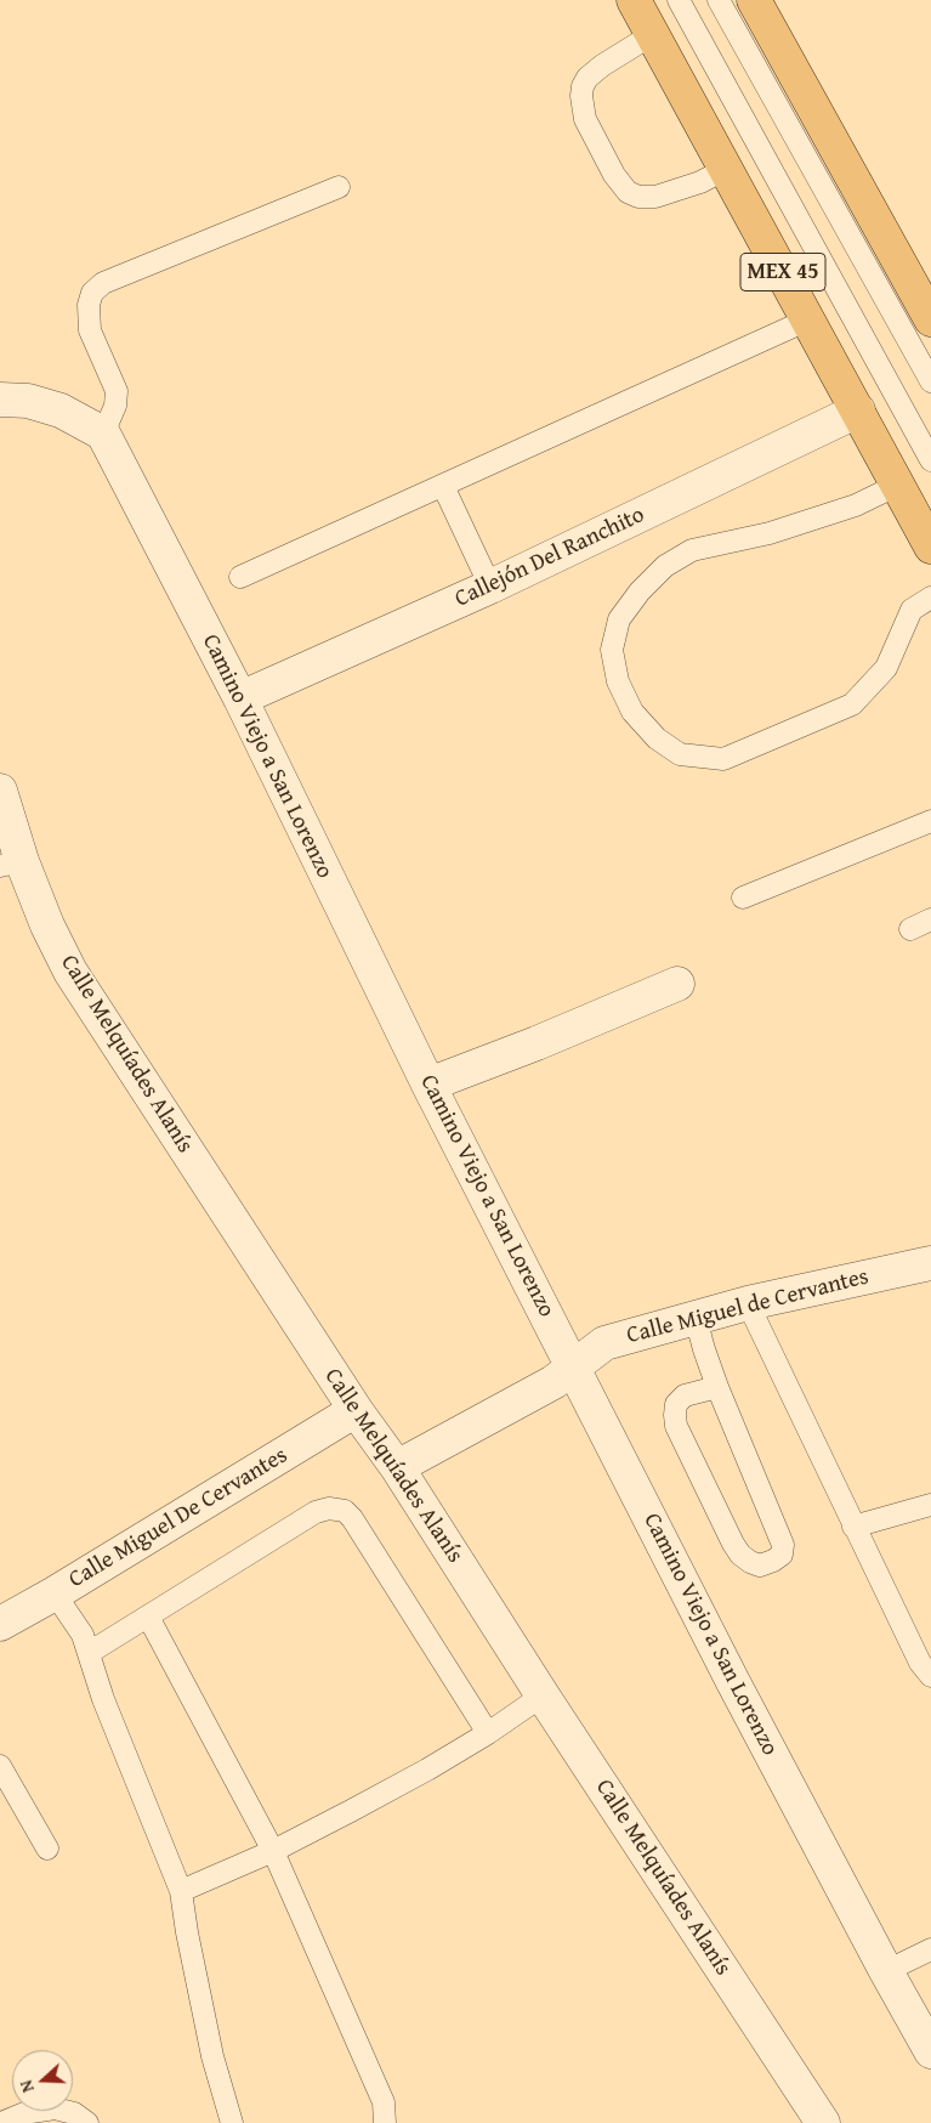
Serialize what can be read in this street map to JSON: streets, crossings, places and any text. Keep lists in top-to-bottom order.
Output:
{
  "streets": {
    "main road": ["MEX 45"],
    "street": [
      "Callejón Del Ranchito",
      "Camino Viejo a San Lorenzo",
      "Calle Melquíades Alanís",
      "Calle Miguel de Cervantes",
      "Calle Miguel De Cervantes"
    ]
  },
  "crossings": [
    ["MEX 45", "Callejón Del Ranchito"],
    ["Callejón Del Ranchito", "Camino Viejo a San Lorenzo"],
    ["Camino Viejo a San Lorenzo", "Calle Miguel de Cervantes"],
    ["Calle Melquíades Alanís", "Calle Miguel de Cervantes"],
    ["Calle Melquíades Alanís", "Calle Miguel De Cervantes"]
  ],
  "north": "left"
}
